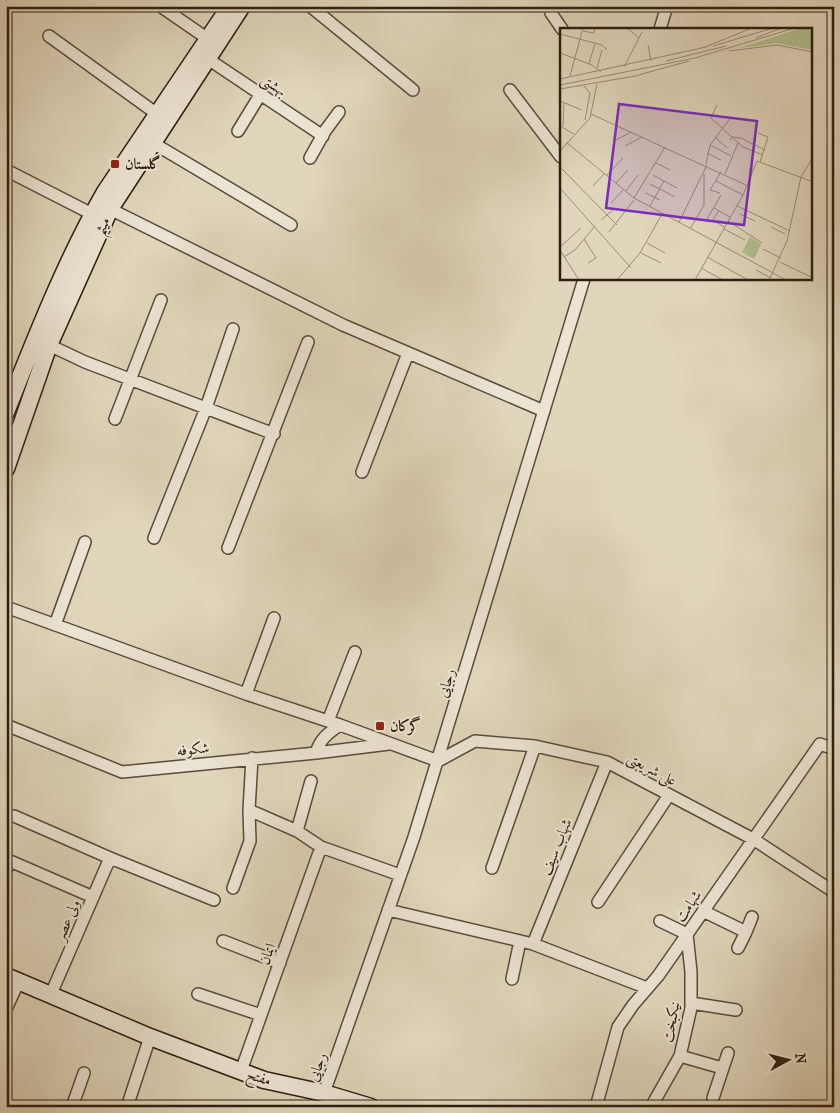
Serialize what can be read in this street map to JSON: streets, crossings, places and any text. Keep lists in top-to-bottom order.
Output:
{
  "streets": {
    "main road": ["میثم", "مفتح"],
    "street": [
      "بهشتی",
      "رجایی",
      "شکوفه",
      "علی شریعتی",
      "شهاب سیف",
      "شهامت",
      "ولی عصر",
      "ایمان",
      "نیکبخت"
    ]
  },
  "crossings": [
    ["بهشتی", "میثم"],
    ["رجایی", "علی شریعتی"],
    ["رجایی", "مفتح"],
    ["علی شریعتی", "شهاب سیف"],
    ["علی شریعتی", "شهامت"],
    ["شهامت", "نیکبخت"],
    ["ولی عصر", "مفتح"],
    ["ایمان", "مفتح"]
  ],
  "places": {
    "transit": ["گلستان", "گرکان"]
  },
  "north": "right"
}
